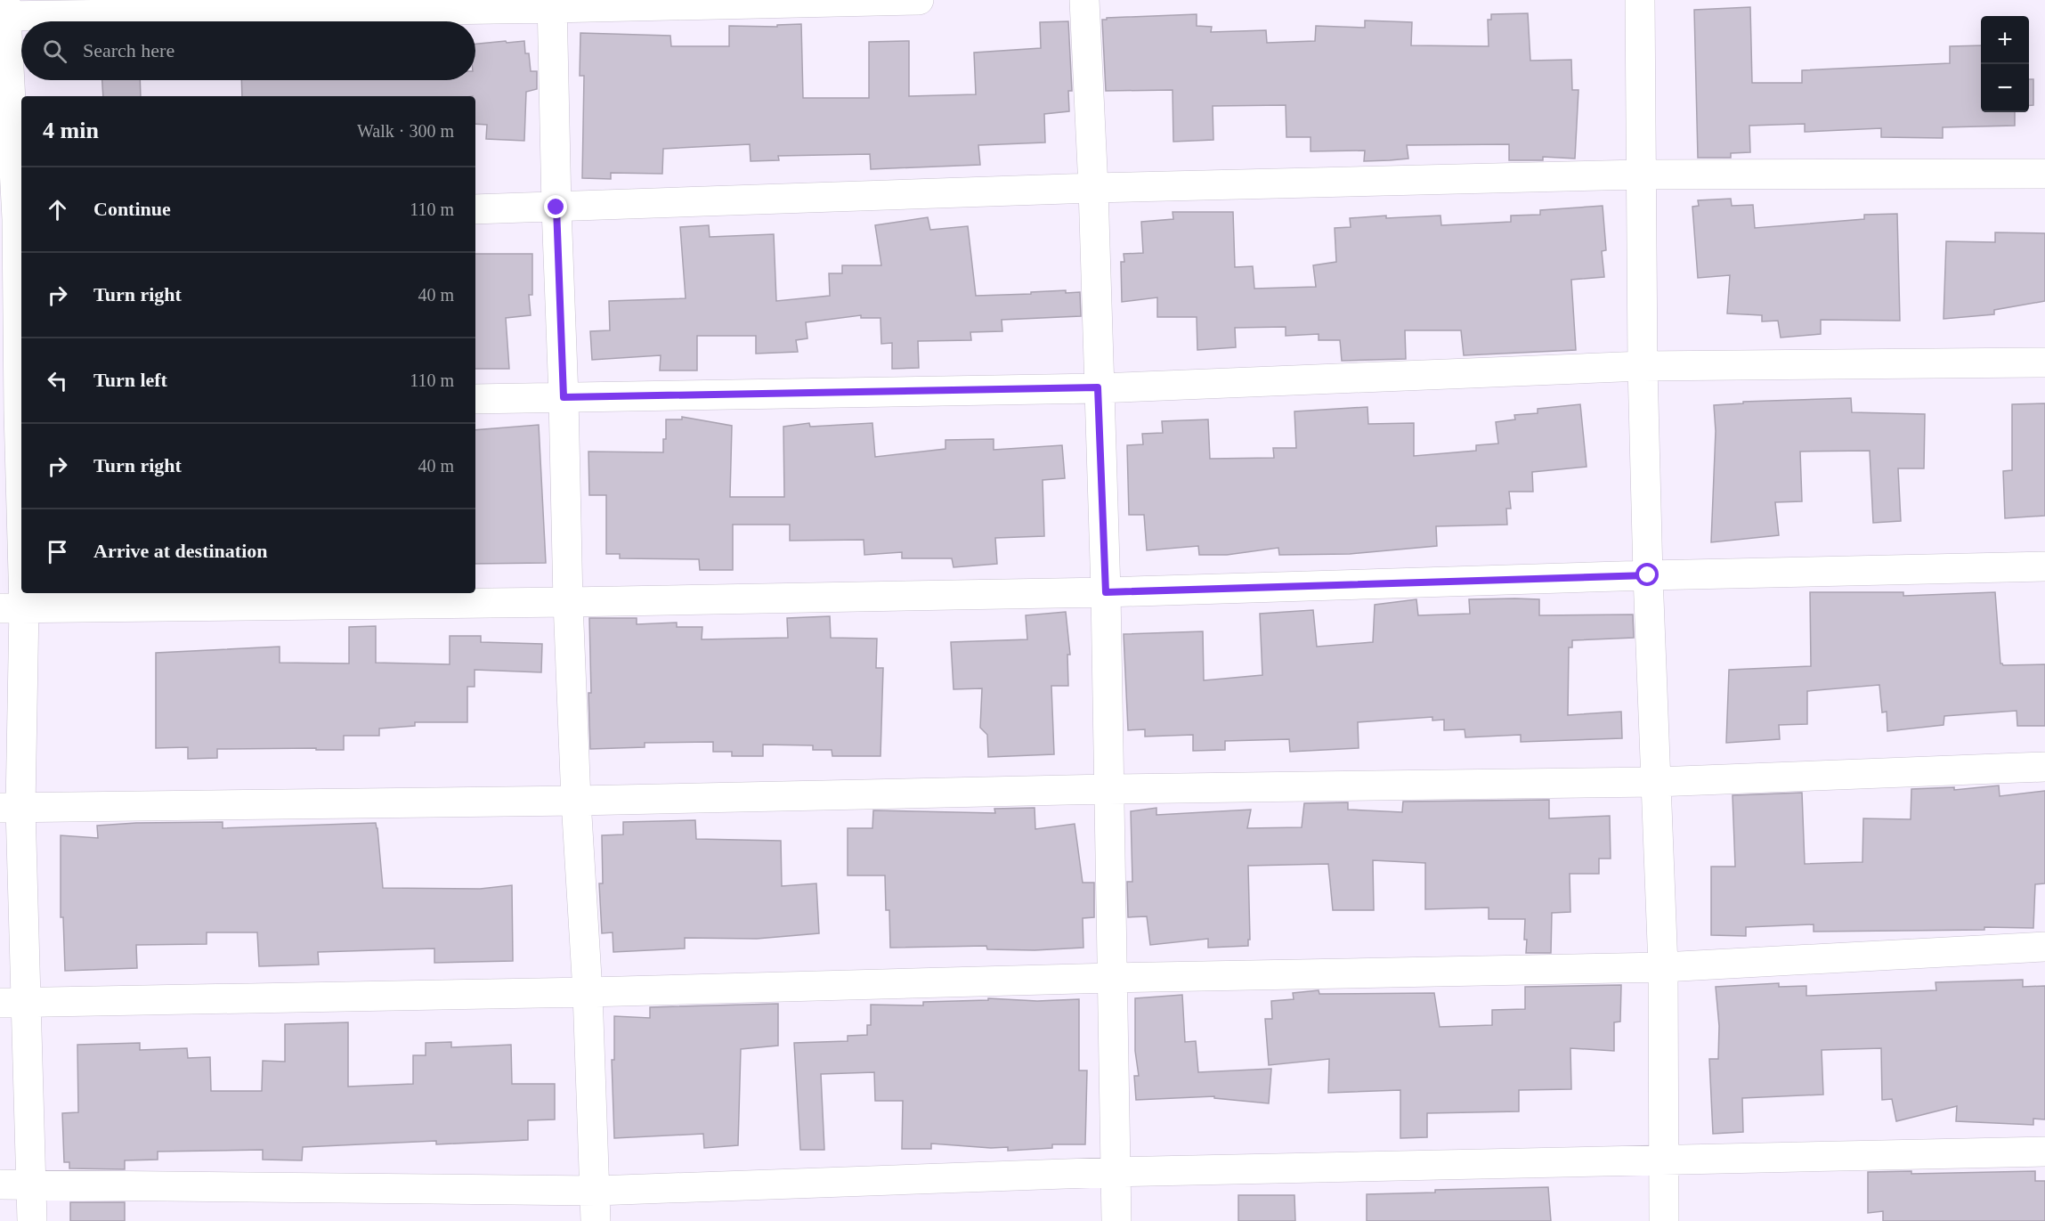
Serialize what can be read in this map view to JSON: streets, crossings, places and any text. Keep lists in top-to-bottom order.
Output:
{
  "page": {
    "map_buttons": ["+", "−"],
    "search": "Search here",
    "heading": ["4 min", "Walk · 300 m"],
    "list": [
      ["Continue", "110 m"],
      ["Turn right", "40 m"],
      ["Turn left", "110 m"],
      ["Turn right", "40 m"],
      "Arrive at destination"
    ]
  }
}
